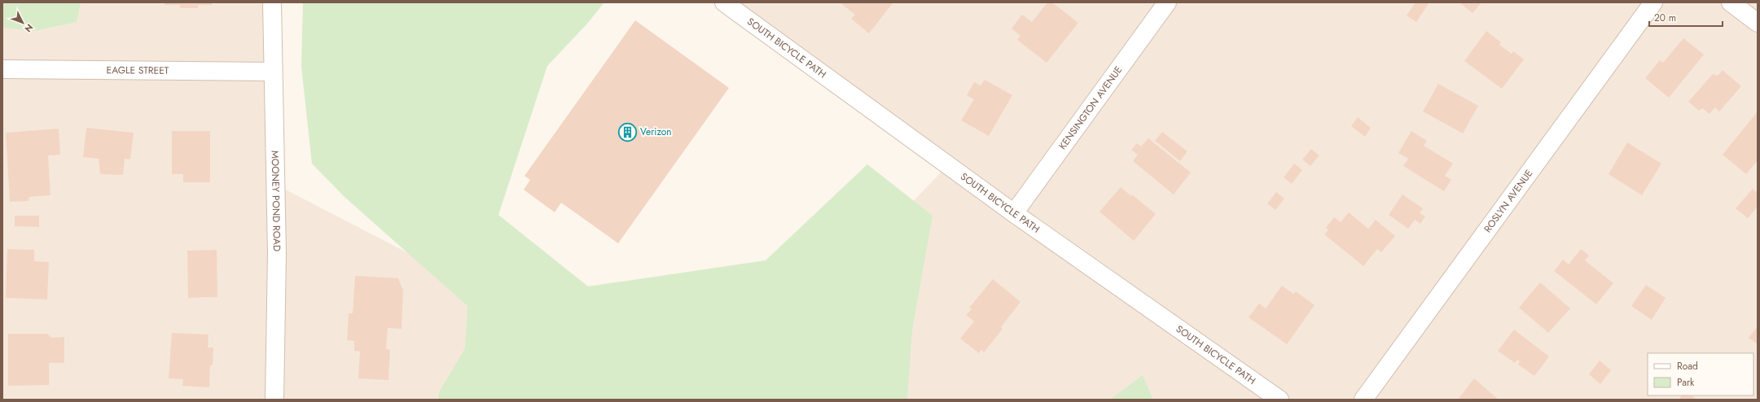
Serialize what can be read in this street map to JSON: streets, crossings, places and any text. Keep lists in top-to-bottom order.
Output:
{
  "streets": {
    "street": [
      "SOUTH BICYCLE PATH",
      "EAGLE STREET",
      "KENSINGTON AVENUE",
      "MOONEY POND ROAD",
      "ROSLYN AVENUE"
    ]
  },
  "crossings": [
    ["SOUTH BICYCLE PATH", "KENSINGTON AVENUE"],
    ["EAGLE STREET", "MOONEY POND ROAD"]
  ],
  "places": {
    "building": ["Verizon"]
  },
  "legend": ["Road", "Park"],
  "scale_bar": "20 m",
  "north": "bottom right"
}
